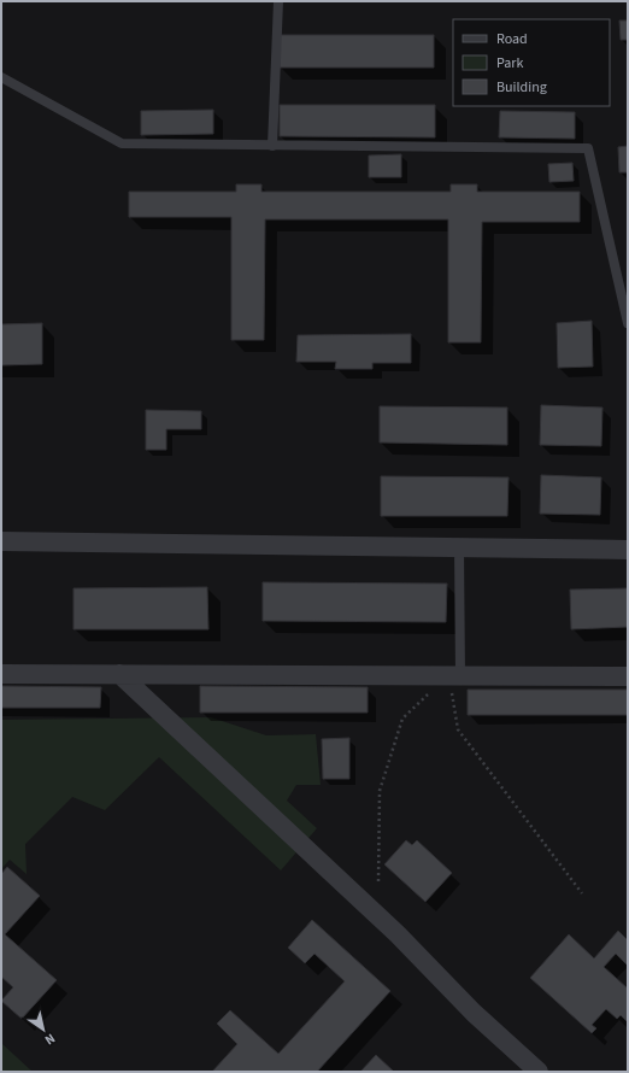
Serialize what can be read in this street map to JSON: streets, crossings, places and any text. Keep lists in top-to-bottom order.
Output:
{
  "legend": ["Road", "Park", "Building"],
  "north": "bottom right"
}
